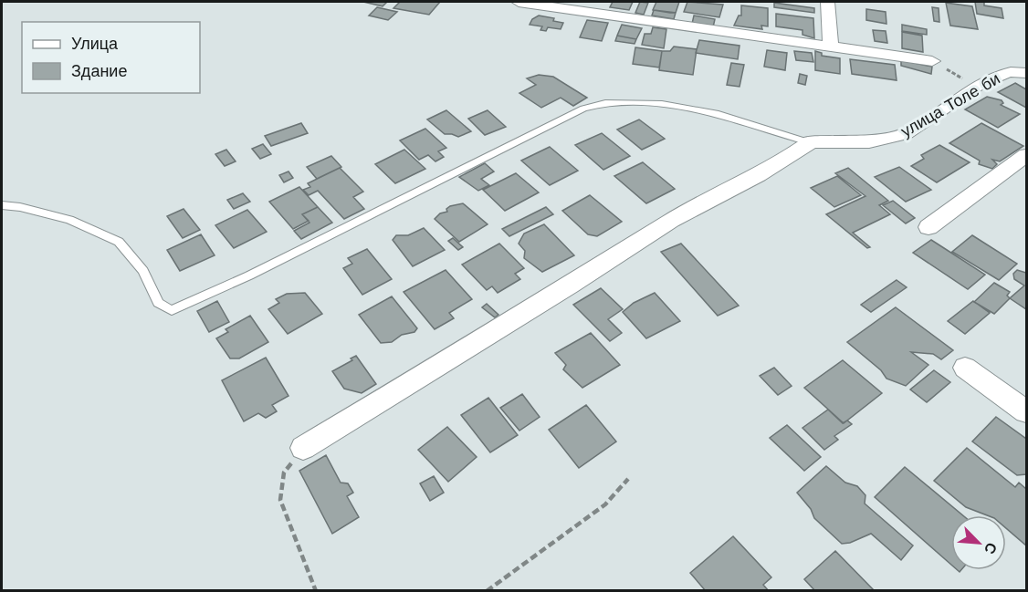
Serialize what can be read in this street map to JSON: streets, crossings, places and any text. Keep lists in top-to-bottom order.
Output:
{
  "streets": {
    "street": ["улица Толе би"]
  },
  "legend": ["Улица", "Здание"],
  "north": "bottom right"
}
